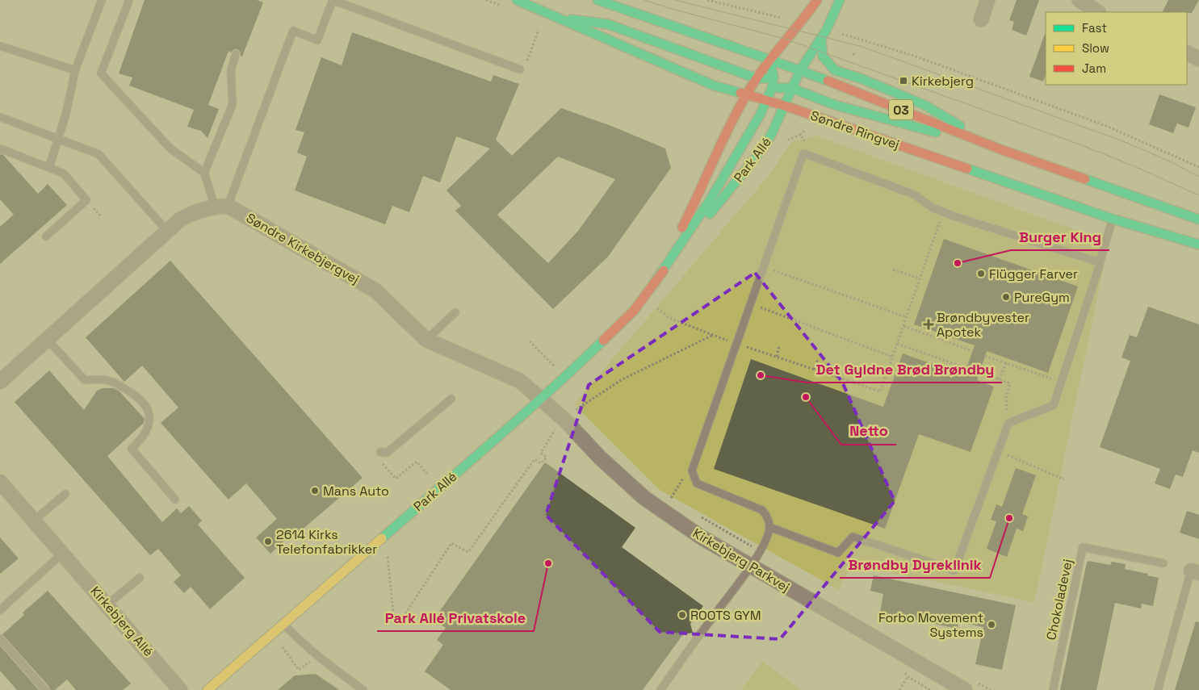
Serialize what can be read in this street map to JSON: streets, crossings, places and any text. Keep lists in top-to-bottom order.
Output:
{
  "streets": {
    "street": [
      "O3",
      "Søndre Ringvej",
      "Park Allé",
      "Søndre Kirkebjergvej",
      "Kirkebjerg Parkvej",
      "Kirkebjerg Allé"
    ],
    "lane": ["Chokoladevej"]
  },
  "crossings": [
    ["O3", "Park Allé"],
    ["Søndre Ringvej", "Park Allé"],
    ["Park Allé", "Søndre Kirkebjergvej"],
    ["Park Allé", "Kirkebjerg Parkvej"],
    ["Søndre Kirkebjergvej", "Kirkebjerg Parkvej"]
  ],
  "places": {
    "transit": ["Kirkebjerg"],
    "other": [
      "Burger King",
      "Flügger Farver",
      "PureGym",
      "Det Gyldne Brød Brøndby",
      "Netto",
      "Mans Auto",
      "Brøndby Dyreklinik",
      "2614 Kirks Telefonfabrikker",
      "Park Allé Privatskole",
      "ROOTS GYM",
      "Forbo Movement Systems"
    ],
    "health": ["Brøndbyvester Apotek"]
  },
  "legend": ["Fast", "Slow", "Jam"]
}
